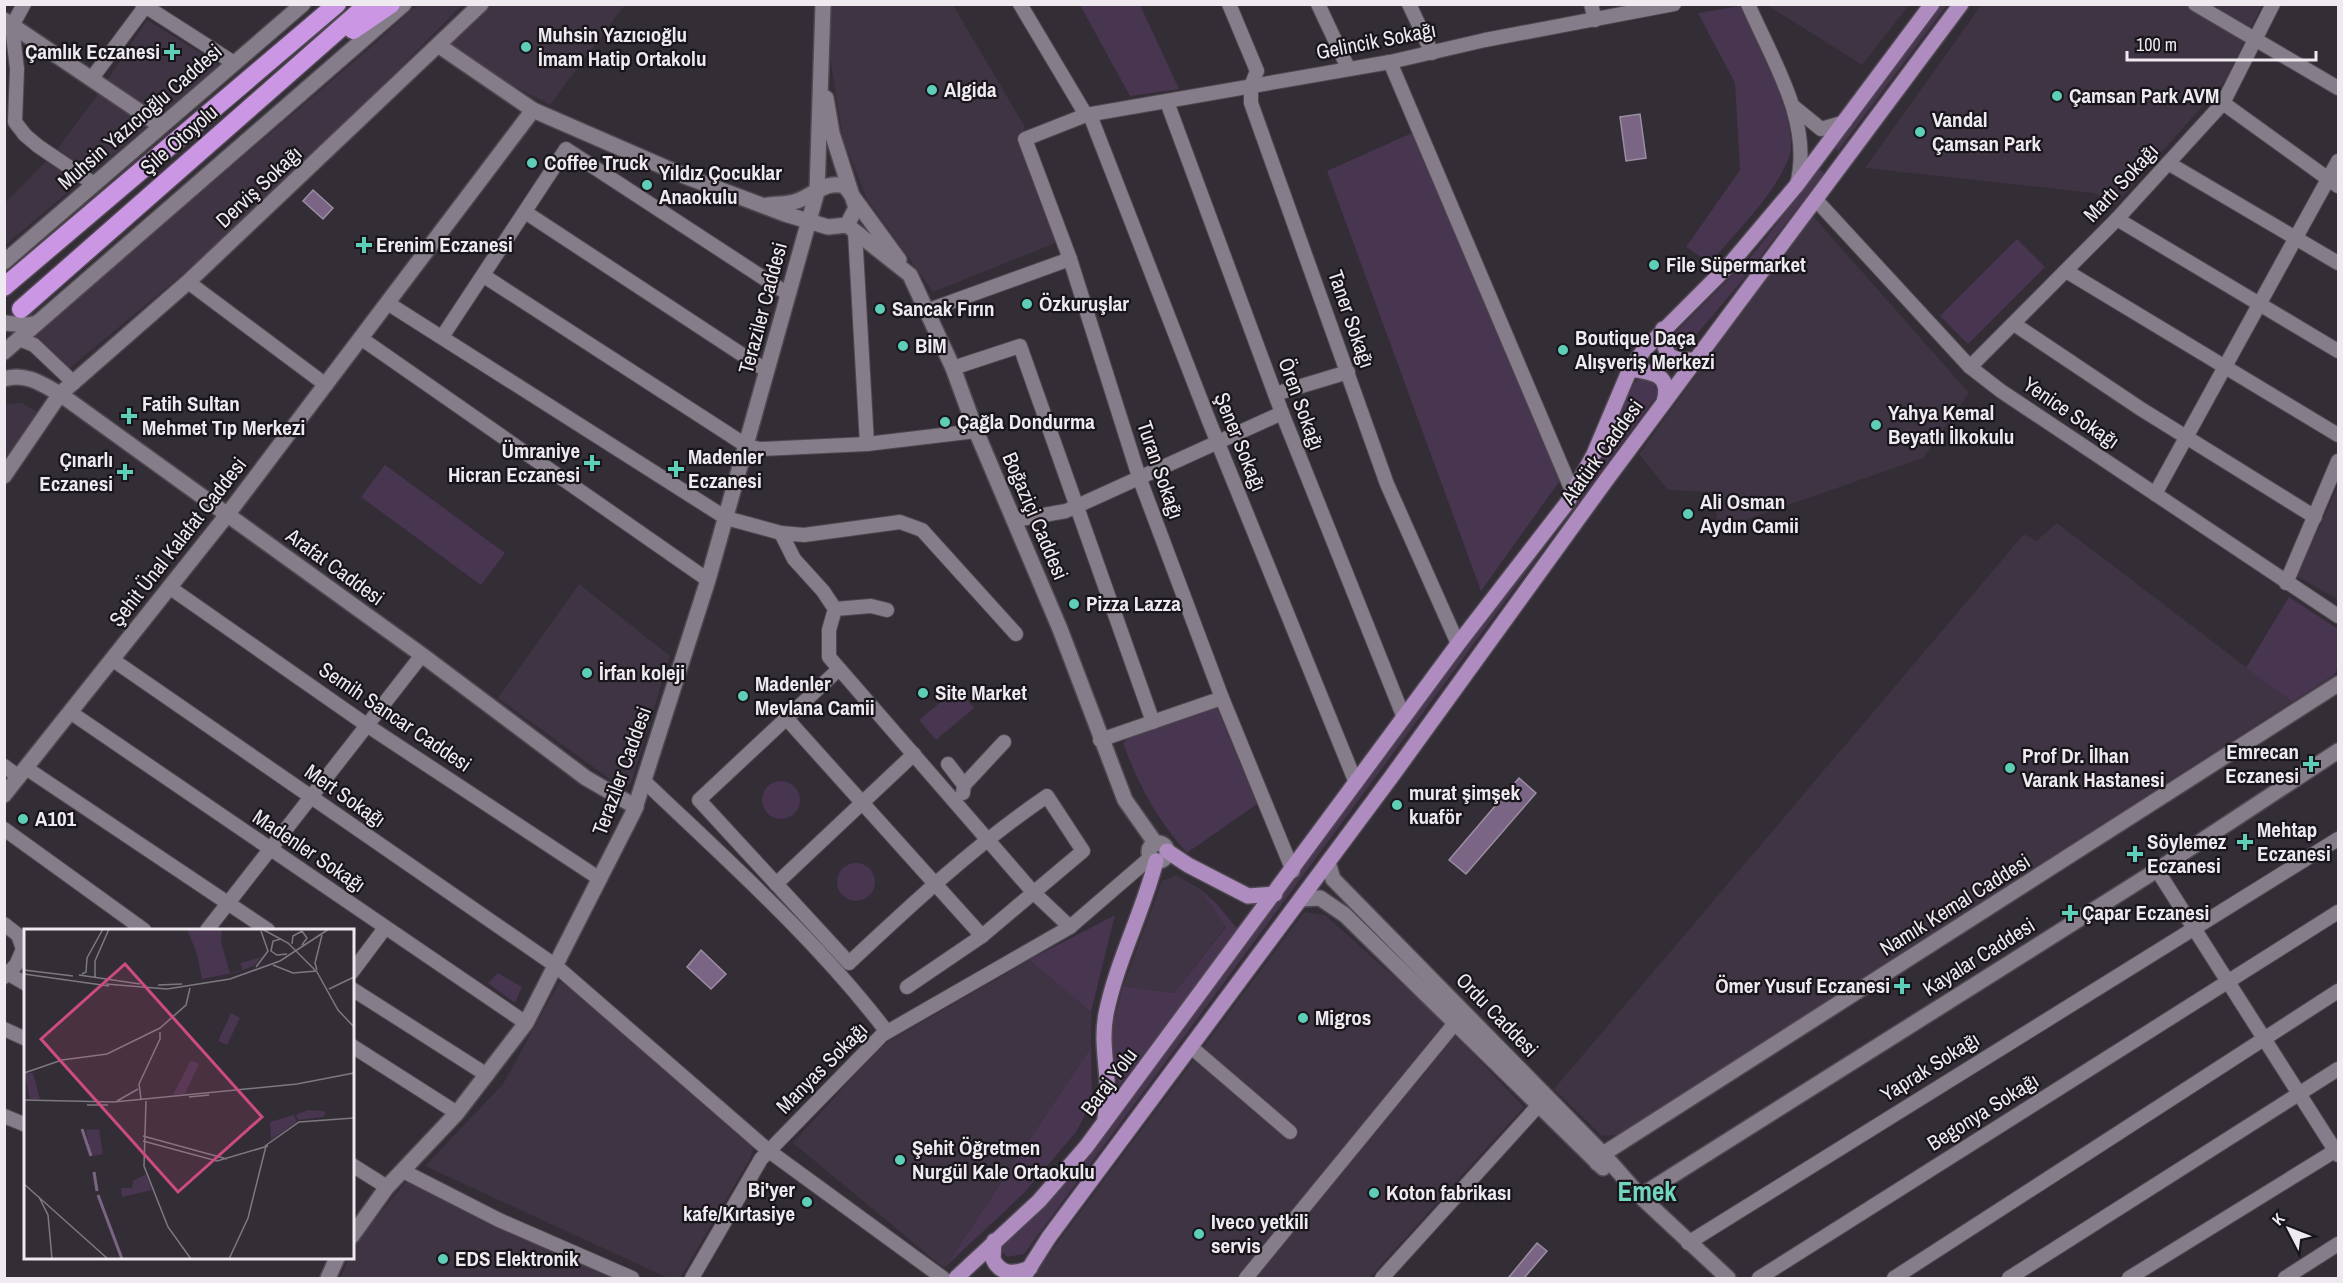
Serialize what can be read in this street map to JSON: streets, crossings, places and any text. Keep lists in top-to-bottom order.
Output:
{
  "streets": {
    "highway": ["Şile Otoyolu"],
    "main road": [
      "Muhsin Yazıcıoğlu Caddesi",
      "Derviş Sokağı",
      "Teraziler Caddesi",
      "Atatürk Caddesi",
      "Boğaziçi Caddesi",
      "Şehit Ünal Kalafat Caddesi",
      "Arafat Caddesi",
      "Namık Kemal Caddesi",
      "Kayalar Caddesi",
      "Ordu Caddesi",
      "Baraj Yolu"
    ],
    "street": [
      "Gelincik Sokağı",
      "Martı Sokağı",
      "Taner Sokağı",
      "Ören Sokağı",
      "Yenice Sokağı",
      "Şener Sokağı",
      "Turan Sokağı",
      "Semih Sancar Caddesi",
      "Mert Sokağı",
      "Madenler Sokağı",
      "Yaprak Sokağı",
      "Manyas Sokağı",
      "Begonya Sokağı"
    ]
  },
  "crossings": [
    ["Gelincik Sokağı", "Taner Sokağı"],
    ["Gelincik Sokağı", "Ören Sokağı"],
    ["Gelincik Sokağı", "Şener Sokağı"],
    ["Gelincik Sokağı", "Turan Sokağı"],
    ["Martı Sokağı", "Yenice Sokağı"],
    ["Derviş Sokağı", "Arafat Caddesi"],
    ["Teraziler Caddesi", "Boğaziçi Caddesi"],
    ["Teraziler Caddesi", "Arafat Caddesi"],
    ["Teraziler Caddesi", "Semih Sancar Caddesi"],
    ["Teraziler Caddesi", "Mert Sokağı"],
    ["Teraziler Caddesi", "Madenler Sokağı"],
    ["Taner Sokağı", "Atatürk Caddesi"],
    ["Ören Sokağı", "Atatürk Caddesi"],
    ["Yenice Sokağı", "Atatürk Caddesi"],
    ["Şener Sokağı", "Atatürk Caddesi"],
    ["Şener Sokağı", "Turan Sokağı"],
    ["Atatürk Caddesi", "Turan Sokağı"],
    ["Atatürk Caddesi", "Ordu Caddesi"],
    ["Atatürk Caddesi", "Baraj Yolu"],
    ["Boğaziçi Caddesi", "Manyas Sokağı"],
    ["Şehit Ünal Kalafat Caddesi", "Arafat Caddesi"],
    ["Şehit Ünal Kalafat Caddesi", "Semih Sancar Caddesi"],
    ["Şehit Ünal Kalafat Caddesi", "Mert Sokağı"],
    ["Şehit Ünal Kalafat Caddesi", "Madenler Sokağı"],
    ["Mert Sokağı", "Manyas Sokağı"],
    ["Namık Kemal Caddesi", "Ordu Caddesi"],
    ["Kayalar Caddesi", "Ordu Caddesi"],
    ["Ordu Caddesi", "Yaprak Sokağı"]
  ],
  "districts": ["Emek"],
  "places": {
    "other": [
      "Muhsin Yazıcıoğlu İmam Hatip Ortakolu",
      "Algida",
      "Çamsan Park AVM",
      "Vandal Çamsan Park",
      "Coffee Truck",
      "Yıldız Çocuklar Anaokulu",
      "File Süpermarket",
      "Özkuruşlar",
      "Sancak Fırın",
      "BİM",
      "Boutique Daça Alışveriş Merkezi",
      "Çağla Dondurma",
      "Yahya Kemal Beyatlı İlkokulu",
      "Ali Osman Aydın Camii",
      "Pizza Lazza",
      "İrfan koleji",
      "Site Market",
      "Madenler Mevlana Camii",
      "Prof Dr. İlhan Varank Hastanesi",
      "murat şimşek kuaför",
      "A101",
      "Migros",
      "Şehit Öğretmen Nurgül Kale Ortaokulu",
      "Koton fabrikası",
      "Bi'yer kafe/Kırtasiye",
      "Iveco yetkili servis",
      "EDS Elektronik"
    ],
    "health": [
      "Çamlık Eczanesi",
      "Erenim Eczanesi",
      "Fatih Sultan Mehmet Tıp Merkezi",
      "Ümraniye Hicran Eczanesi",
      "Madenler Eczanesi",
      "Çınarlı Eczanesi",
      "Emrecan Eczanesi",
      "Mehtap Eczanesi",
      "Söylemez Eczanesi",
      "Çapar Eczanesi",
      "Ömer Yusuf Eczanesi"
    ]
  },
  "scale_bar": "100 m",
  "north": "top left"
}
